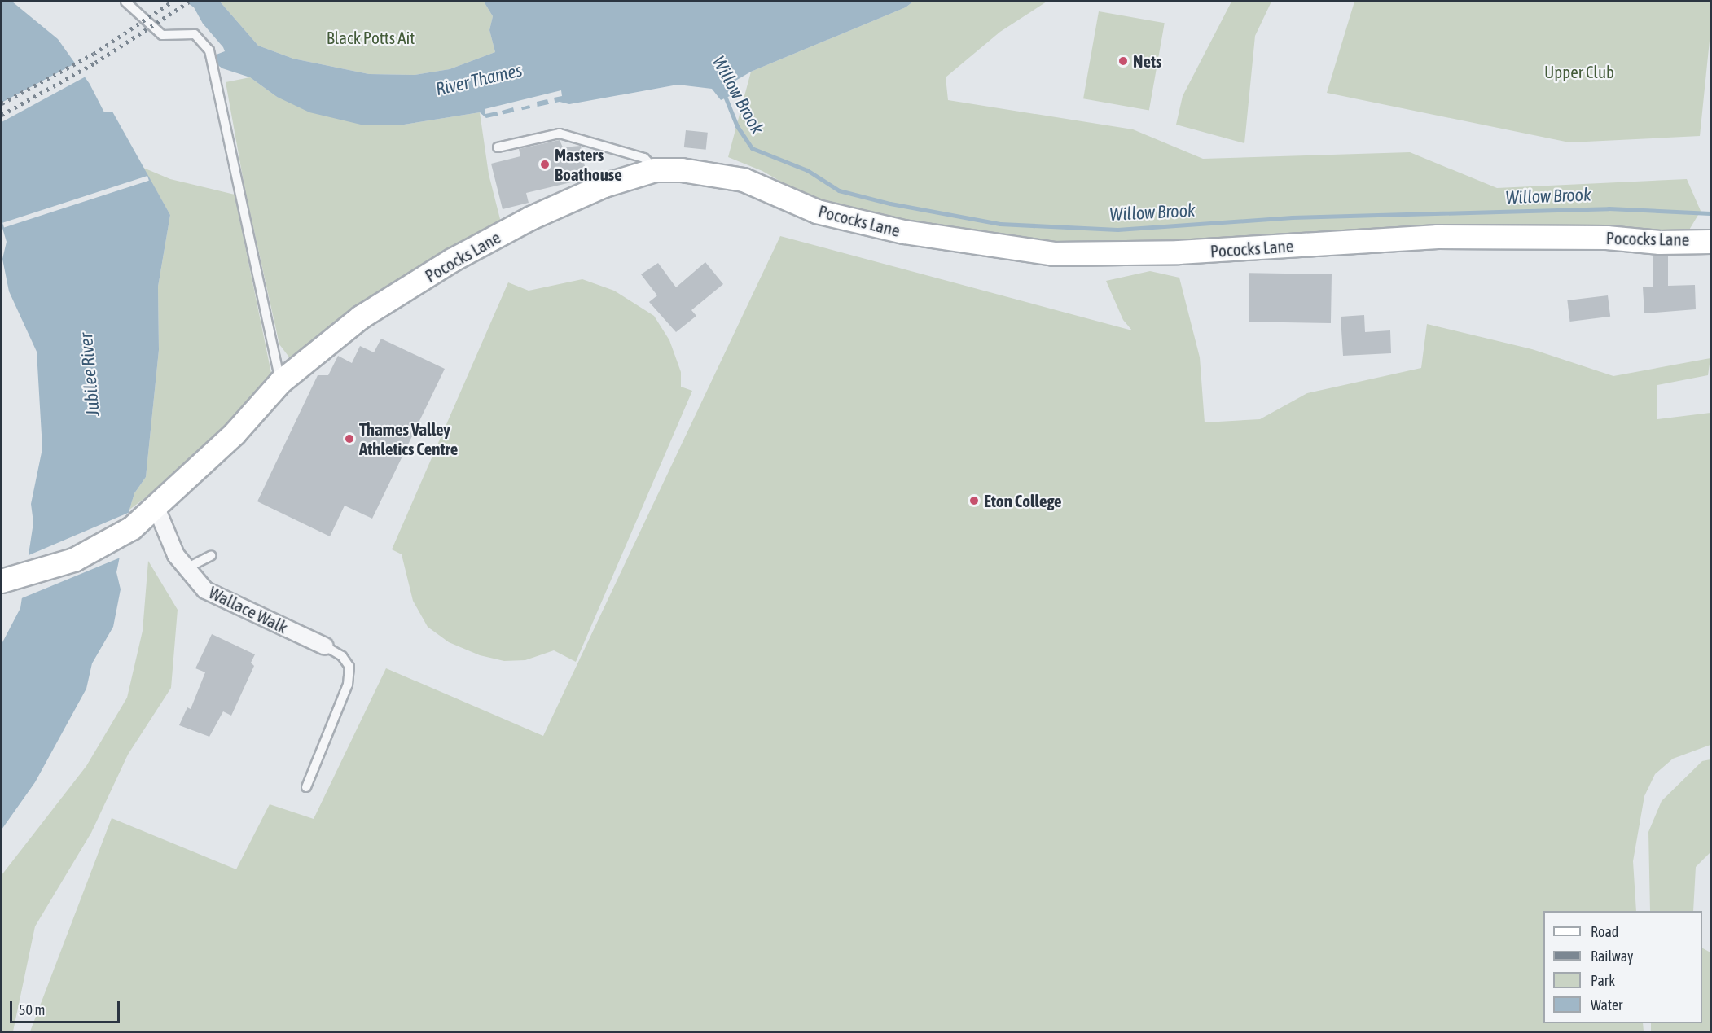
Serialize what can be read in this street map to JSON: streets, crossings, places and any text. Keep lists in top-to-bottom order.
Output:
{
  "streets": {
    "main road": ["Pococks Lane"],
    "street": ["Wallace Walk"]
  },
  "crossings": [
    ["Pococks Lane", "Wallace Walk"]
  ],
  "water": ["River Thames", "Willow Brook", "Jubilee River"],
  "parks": ["Black Potts Ait", "Upper Club"],
  "places": [
    "Nets",
    "Masters Boathouse",
    "Thames Valley Athletics Centre",
    "Eton College"
  ],
  "legend": [
    "Road",
    "Railway",
    "Park",
    "Water"
  ],
  "scale_bar": "50 m"
}
